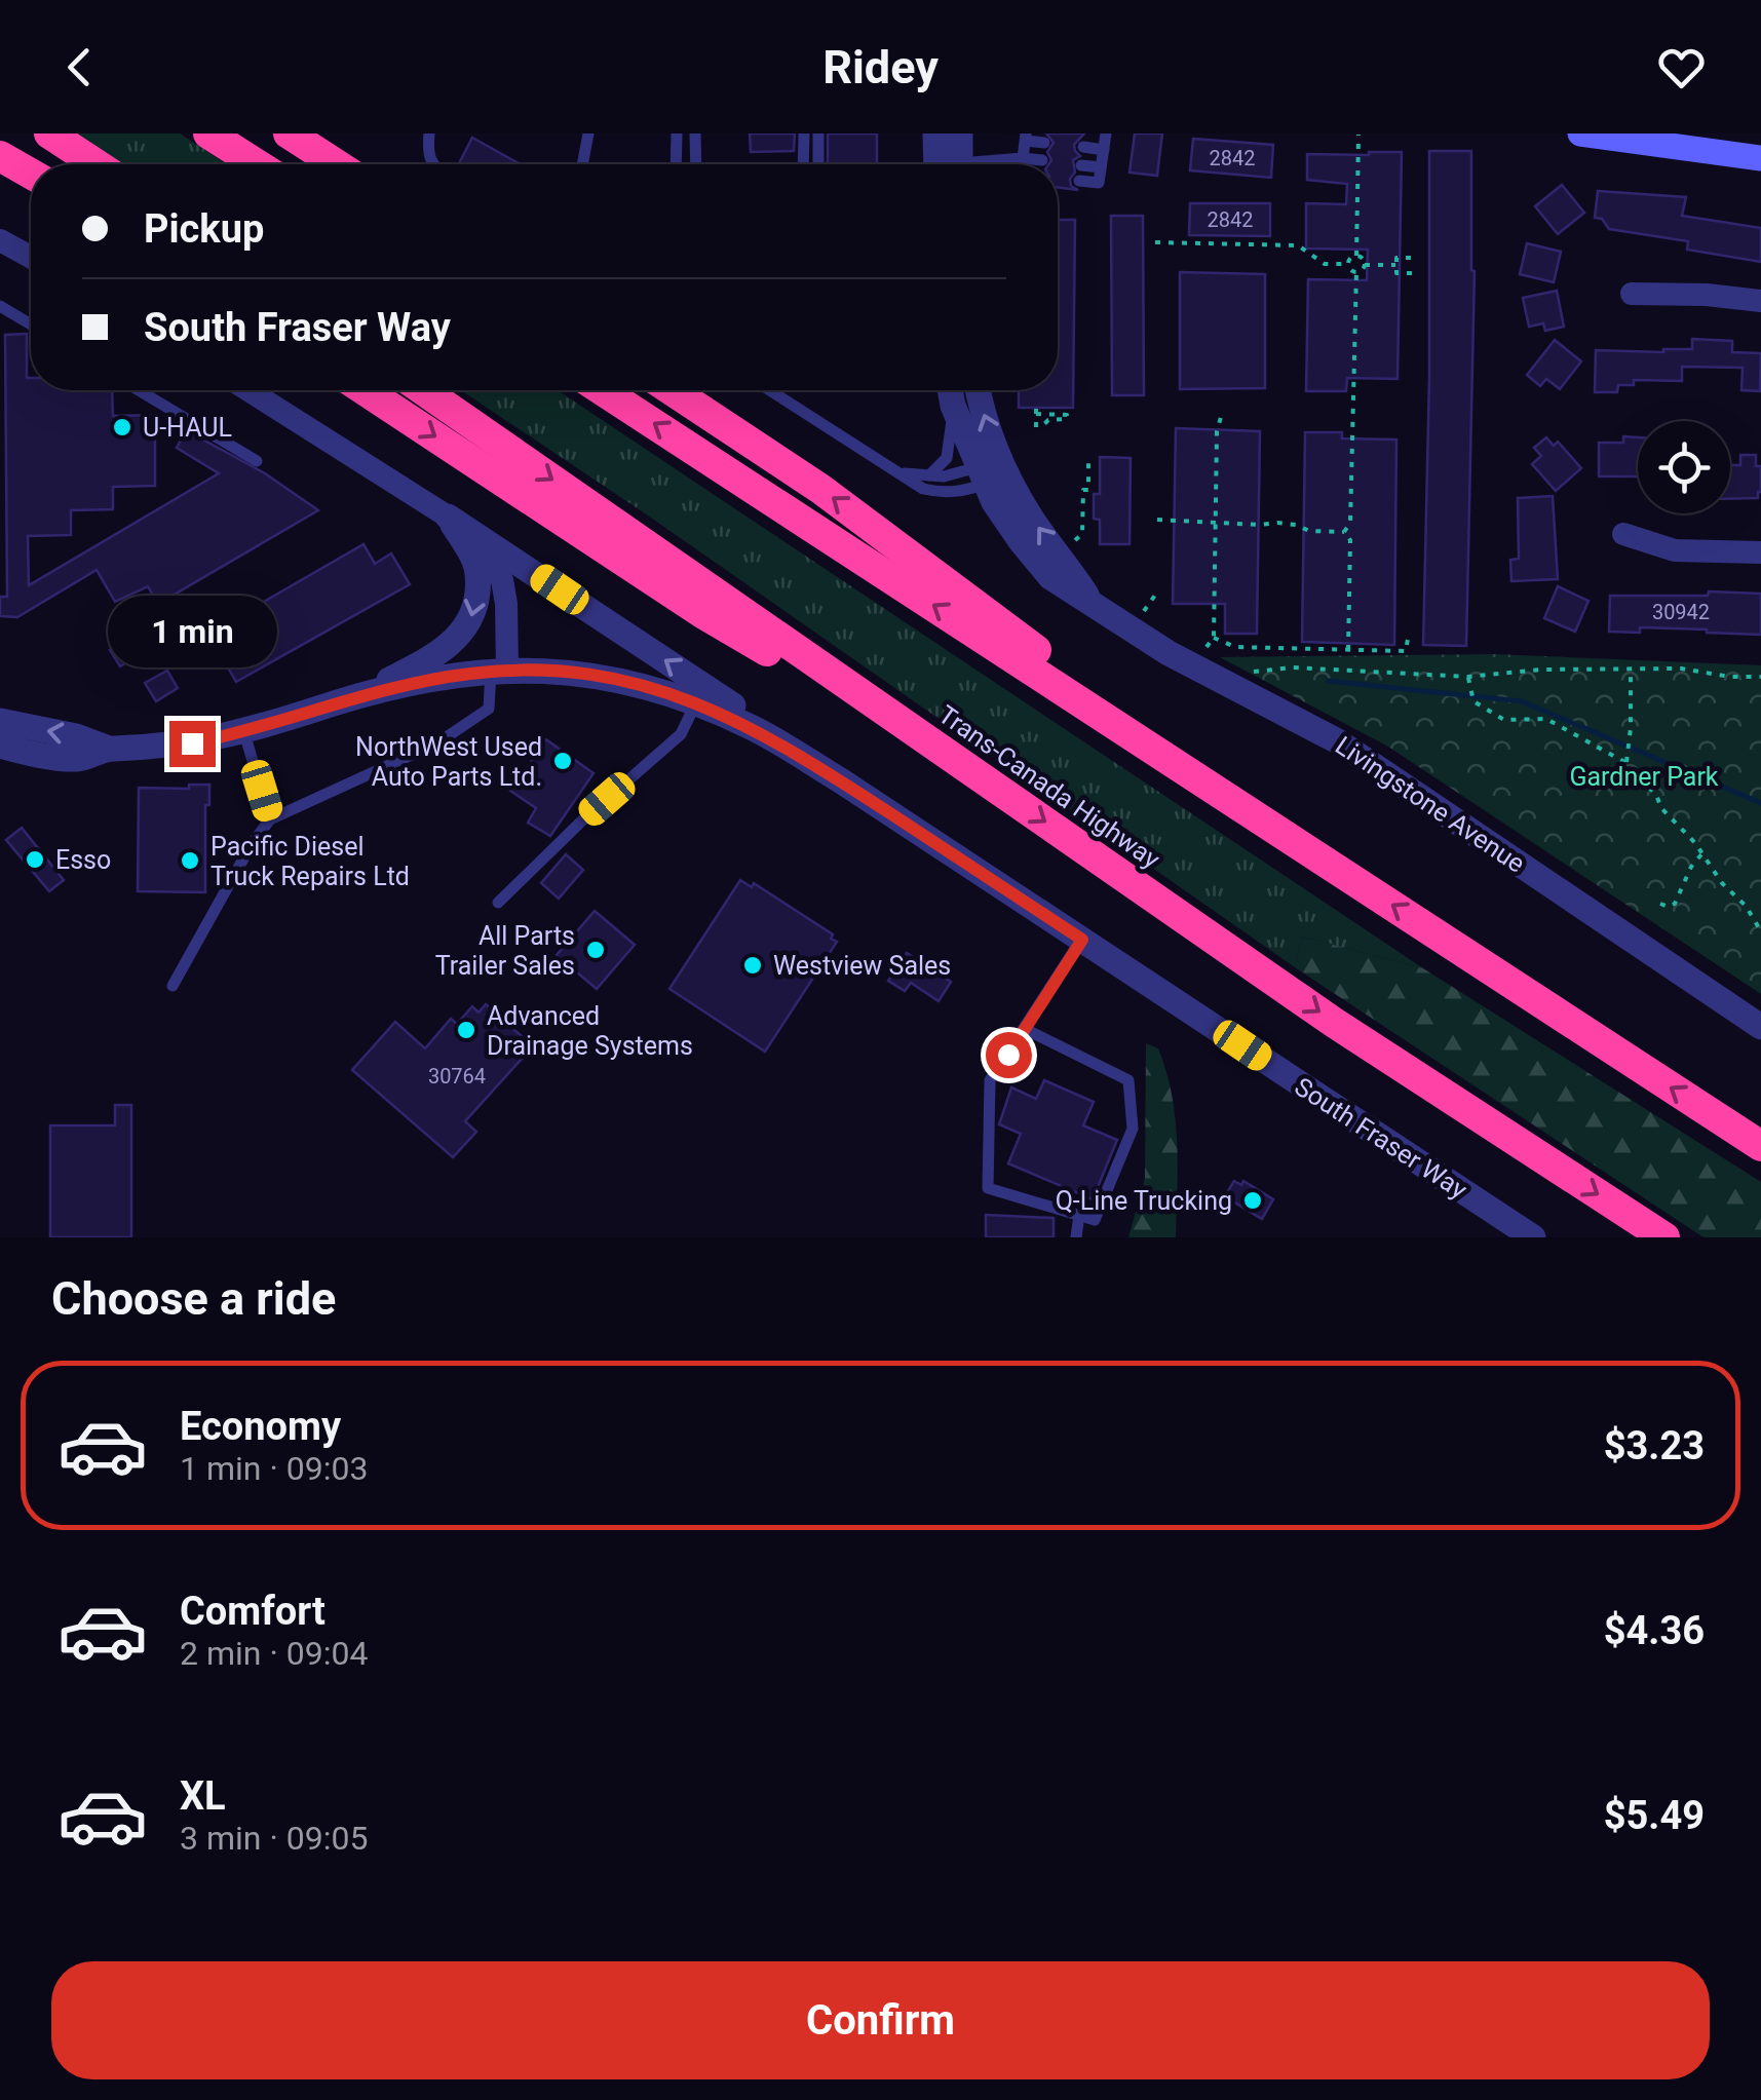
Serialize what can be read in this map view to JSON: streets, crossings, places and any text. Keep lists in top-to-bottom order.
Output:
{
  "streets": {
    "highway": ["Trans-Canada Highway"],
    "street": ["Livingstone Avenue", "South Fraser Way"]
  },
  "parks": ["Gardner Park"],
  "places": [
    "U-HAUL",
    "NorthWest Used Auto Parts Ltd.",
    "Esso",
    "Pacific Diesel Truck Repairs Ltd",
    "All Parts Trailer Sales",
    "Westview Sales",
    "Advanced Drainage Systems",
    "Q-Line Trucking"
  ],
  "house_numbers": [
    "2842",
    "2842",
    "30942",
    "30764"
  ],
  "page": {
    "header": "Ridey",
    "banner": ["Pickup", "South Fraser Way"],
    "bubble": "1 min",
    "heading": "Choose a ride",
    "list": [
      {
        "name": "Economy",
        "note": "1 min · 09:03",
        "value": "$3.23"
      },
      {
        "name": "Comfort",
        "note": "2 min · 09:04",
        "value": "$4.36"
      },
      {
        "name": "XL",
        "note": "3 min · 09:05",
        "value": "$5.49"
      }
    ],
    "buttons": "Confirm"
  }
}
